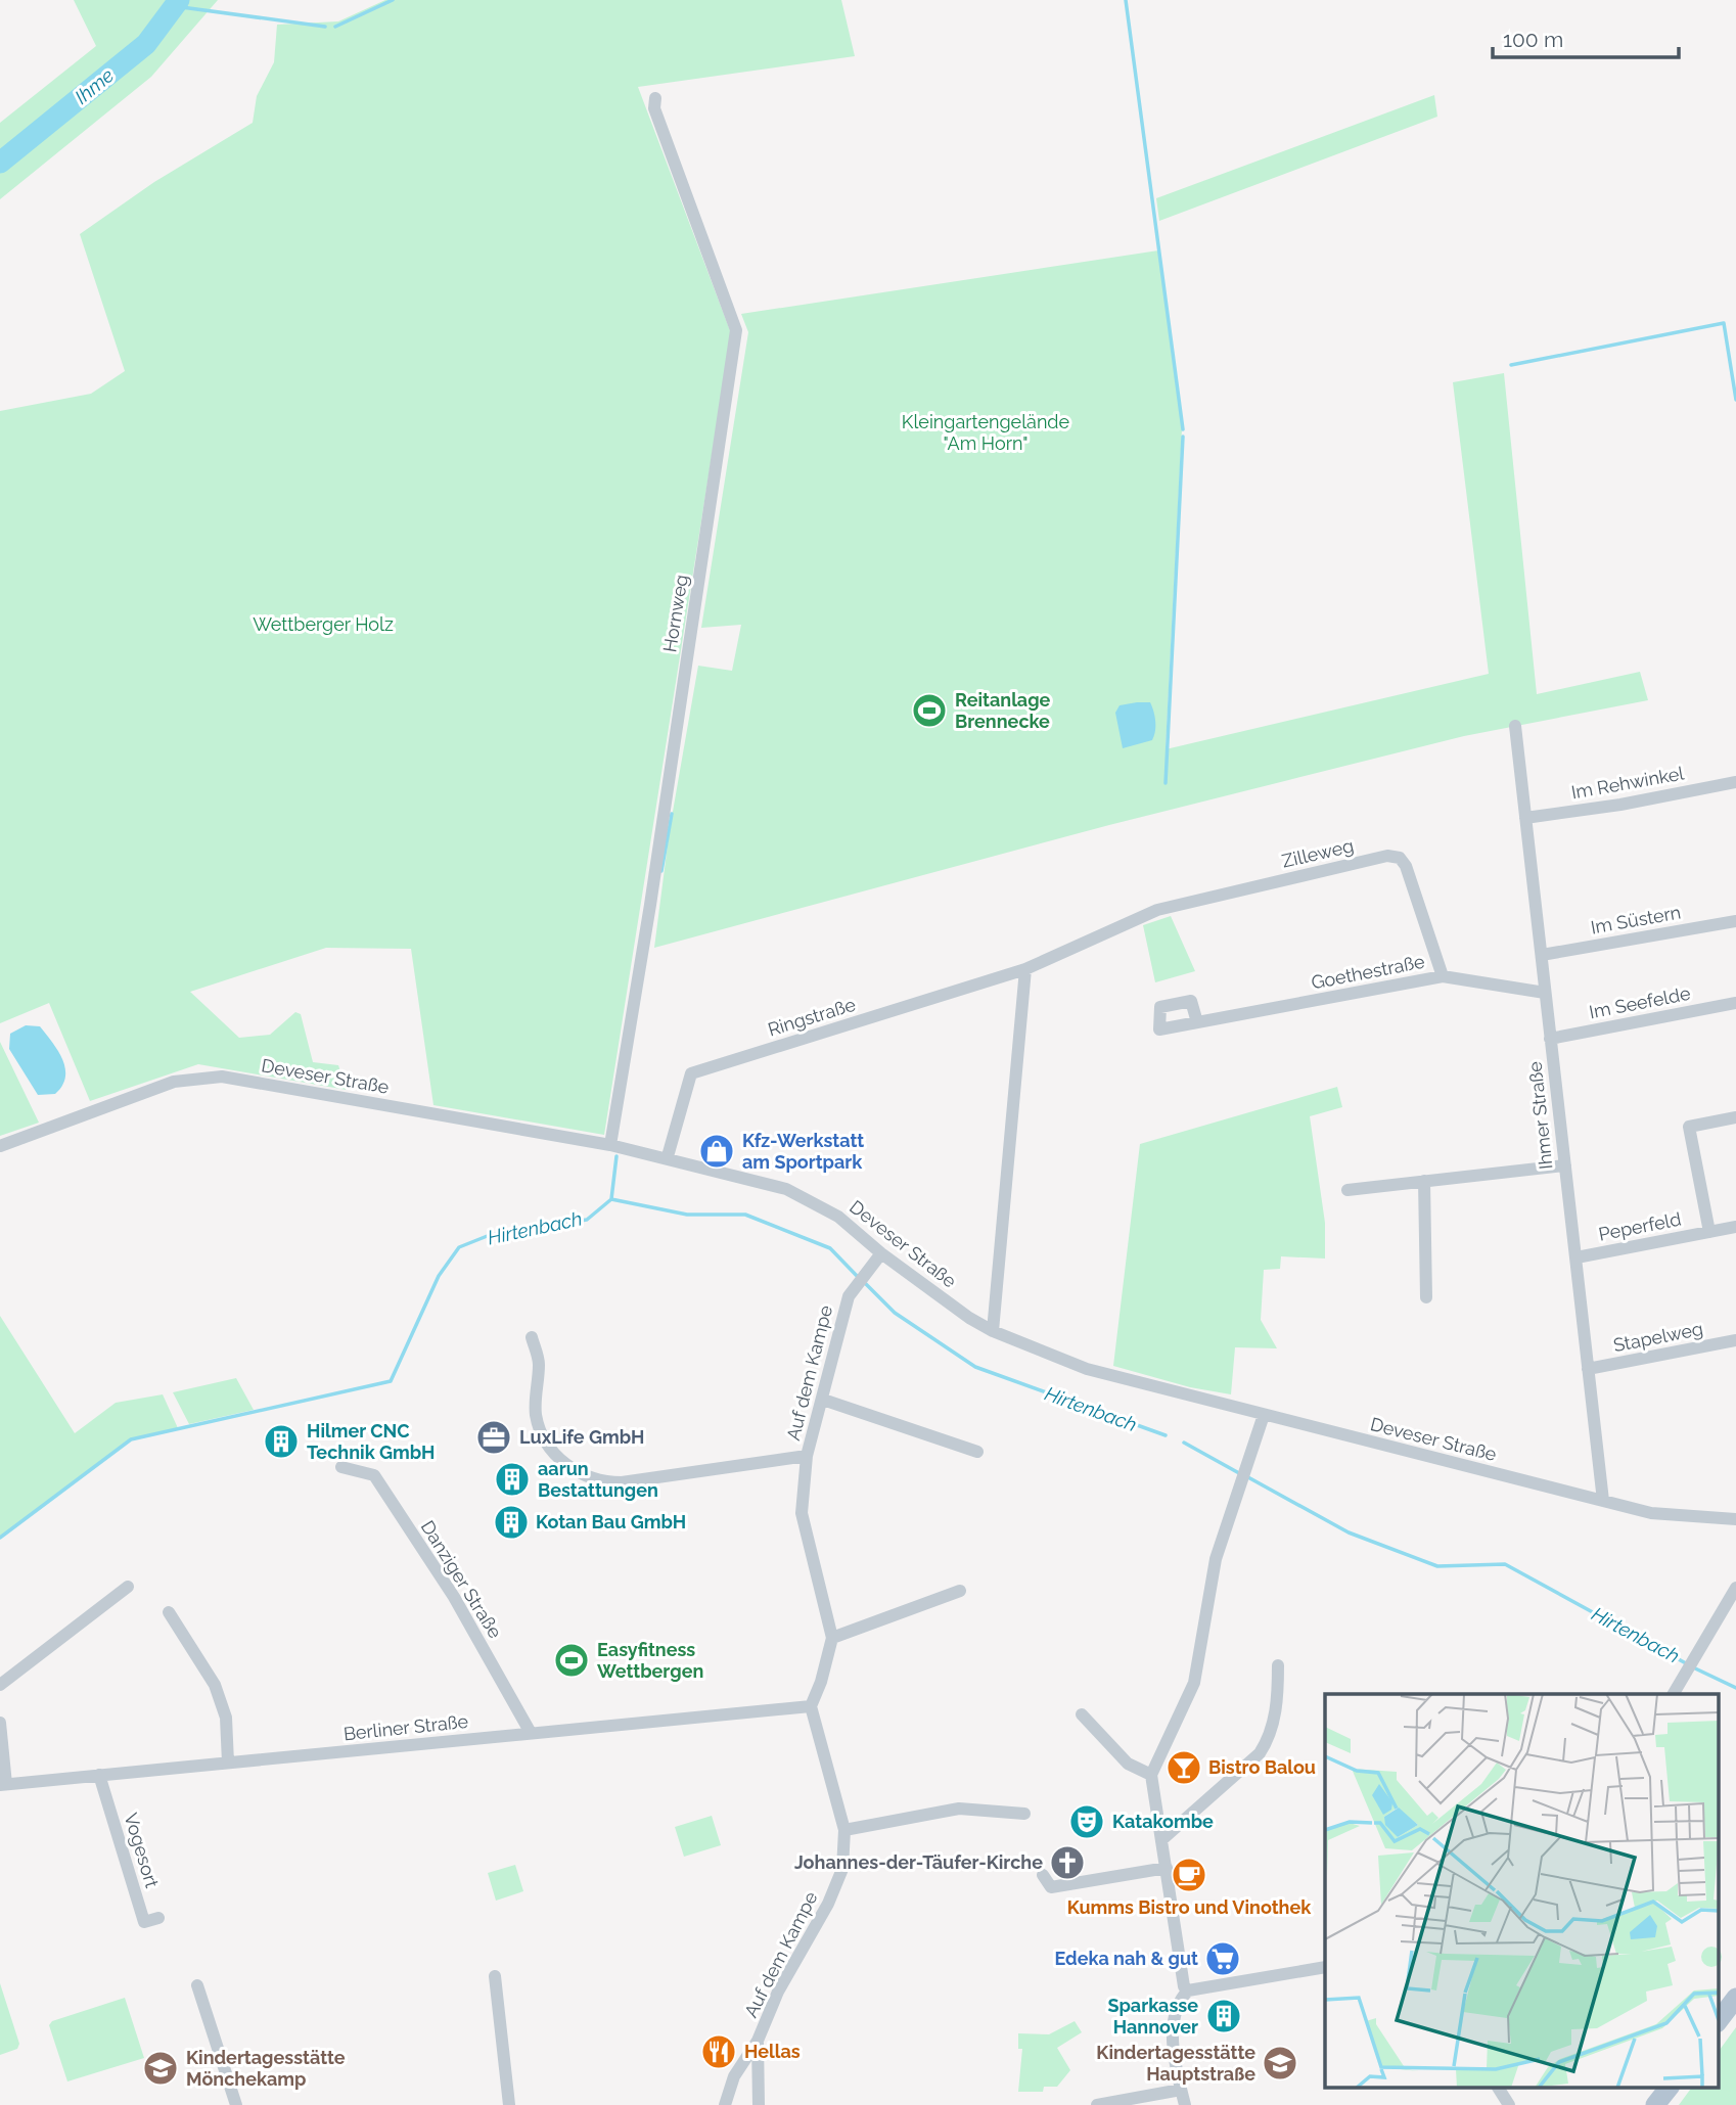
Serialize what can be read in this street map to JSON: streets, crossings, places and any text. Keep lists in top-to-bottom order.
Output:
{
  "streets": {
    "street": [
      "Hornweg",
      "Im Rehwinkel",
      "Zilleweg",
      "Im Süstern",
      "Goethestraße",
      "Im Seefelde",
      "Ringstraße",
      "Deveser Straße",
      "Ihmer Straße",
      "Peperfeld",
      "Stapelweg",
      "Auf dem Kampe",
      "Danziger Straße",
      "Berliner Straße",
      "Vogesort"
    ]
  },
  "crossings": [
    ["Hornweg", "Deveser Straße"],
    ["Im Rehwinkel", "Ihmer Straße"],
    ["Zilleweg", "Goethestraße"],
    ["Zilleweg", "Ringstraße"],
    ["Im Süstern", "Ihmer Straße"],
    ["Goethestraße", "Ihmer Straße"],
    ["Im Seefelde", "Ihmer Straße"],
    ["Ringstraße", "Deveser Straße"],
    ["Deveser Straße", "Ihmer Straße"],
    ["Deveser Straße", "Auf dem Kampe"],
    ["Ihmer Straße", "Peperfeld"],
    ["Ihmer Straße", "Stapelweg"],
    ["Auf dem Kampe", "Berliner Straße"],
    ["Danziger Straße", "Berliner Straße"],
    ["Berliner Straße", "Vogesort"]
  ],
  "water": ["Ihme", "Hirtenbach"],
  "parks": ["Kleingartengelände \"Am Horn\"", "Wettberger Holz"],
  "places": {
    "sports": ["Reitanlage Brennecke", "Easyfitness Wettbergen"],
    "shop": ["Kfz-Werkstatt am Sportpark"],
    "office": ["LuxLife GmbH"],
    "building": [
      "Hilmer CNC Technik GmbH",
      "aarun Bestattungen",
      "Kotan Bau GmbH",
      "Sparkasse Hannover"
    ],
    "bar": ["Bistro Balou"],
    "theatre": ["Katakombe"],
    "church": ["Johannes-der-Täufer-Kirche"],
    "cafe": ["Kumms Bistro und Vinothek"],
    "supermarket": ["Edeka nah & gut"],
    "restaurant": ["Hellas"],
    "school or university": ["Kindertagesstätte Hauptstraße", "Kindertagesstätte Mönchekamp"]
  },
  "scale_bar": "100 m"
}
